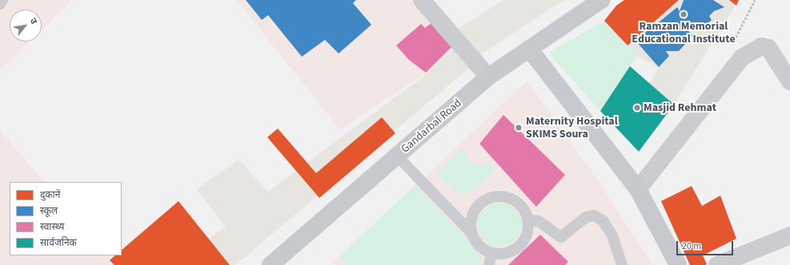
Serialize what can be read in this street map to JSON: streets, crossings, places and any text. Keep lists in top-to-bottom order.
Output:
{
  "streets": {
    "main road": ["Gandarbal Road"]
  },
  "places": ["Ramzan Memorial Educational Institute", "Masjid Rehmat", "Maternity Hospital SKIMS Soura"],
  "legend": [
    "दुकानें",
    "स्कूल",
    "स्वास्थ्य",
    "सार्वजनिक"
  ],
  "scale_bar": "20 m",
  "north": "top right"
}
